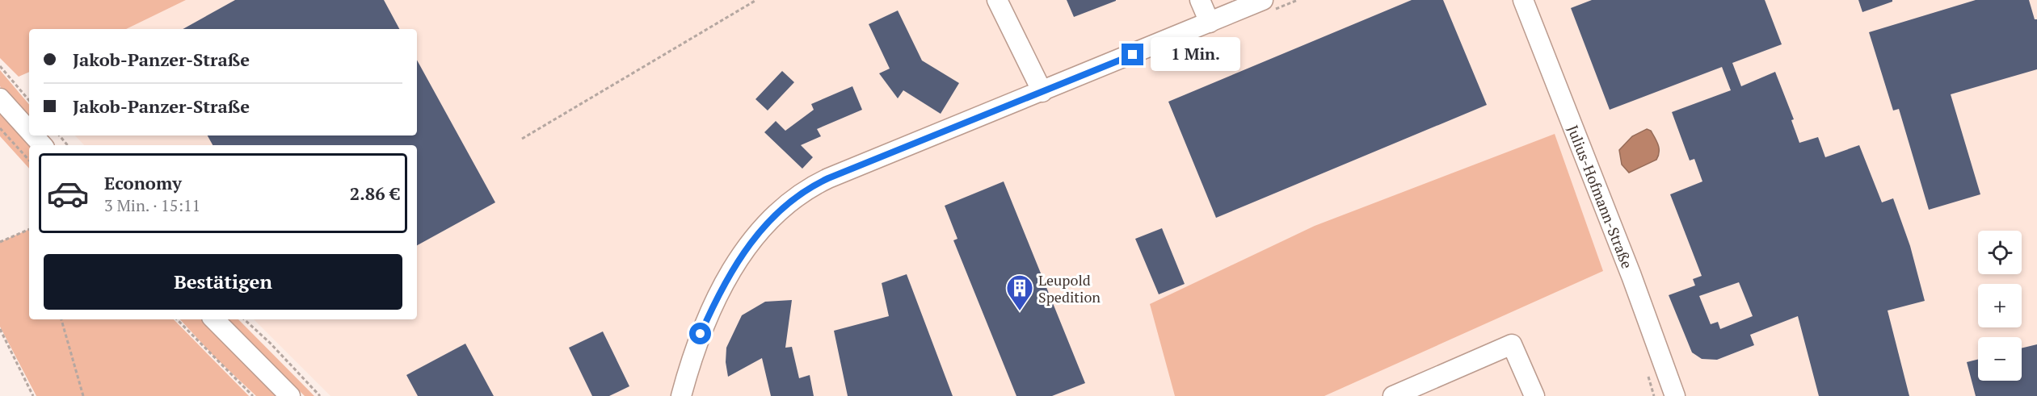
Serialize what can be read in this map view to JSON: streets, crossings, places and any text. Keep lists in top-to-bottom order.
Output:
{
  "streets": {
    "street": ["Julius-Hofmann-Straße"]
  },
  "places": {
    "building": ["Leupold Spedition"]
  },
  "page": {
    "banner": ["Jakob-Panzer-Straße", "Jakob-Panzer-Straße"],
    "bubble": "1 Min.",
    "list": [
      {
        "name": "Economy",
        "note": "3 Min. · 15:11",
        "value": "2.86 €"
      }
    ],
    "map_buttons": ["+", "−"],
    "buttons": "Bestätigen"
  }
}
